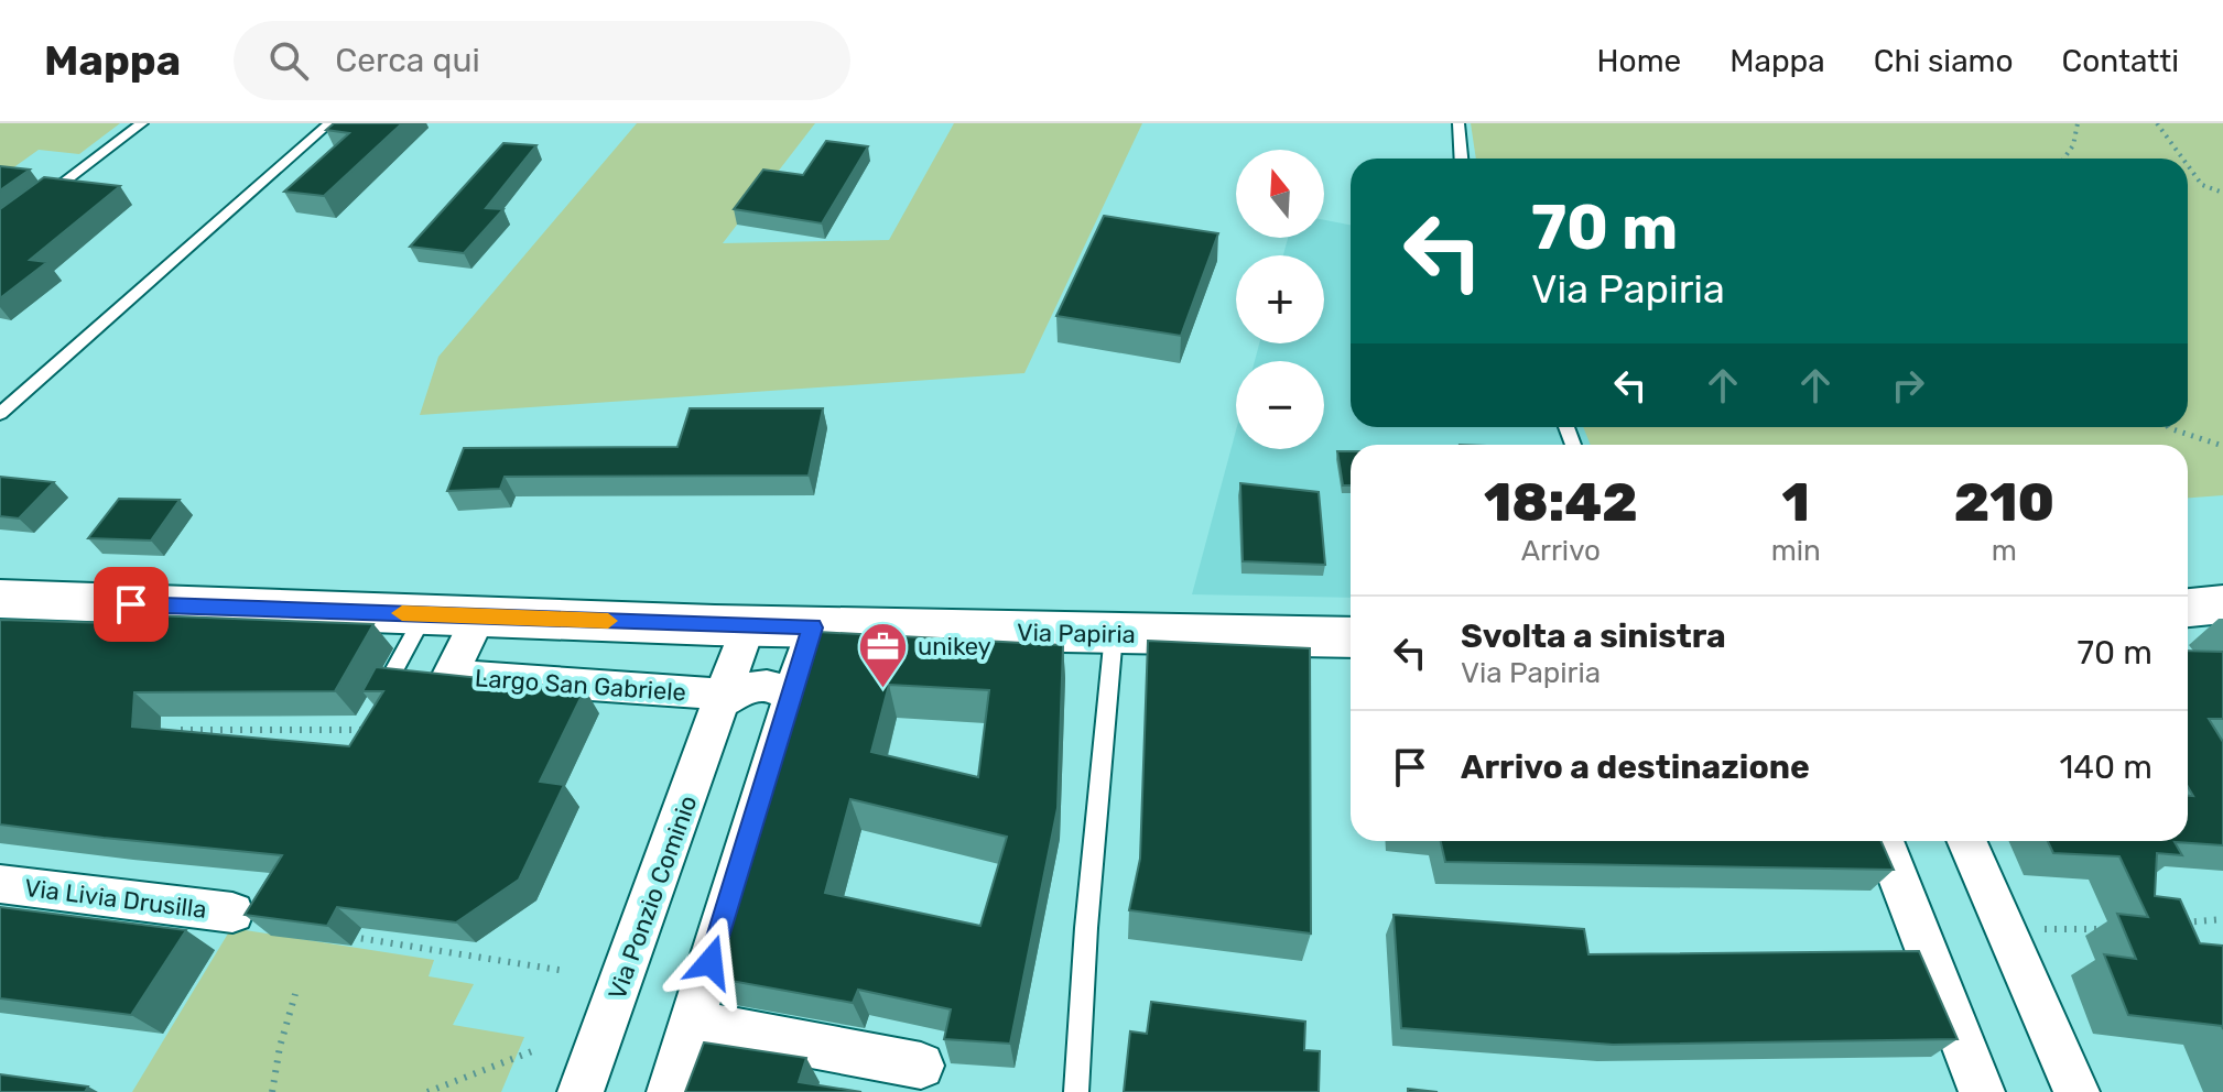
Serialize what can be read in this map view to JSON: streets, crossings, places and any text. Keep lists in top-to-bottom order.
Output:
{
  "streets": {
    "street": [
      "Via Papiria",
      "Largo San Gabriele",
      "Via Ponzio Cominio",
      "Via Livia Drusilla"
    ]
  },
  "crossings": [
    ["Via Papiria", "Largo San Gabriele"],
    ["Via Papiria", "Via Ponzio Cominio"],
    ["Largo San Gabriele", "Via Ponzio Cominio"]
  ],
  "places": {
    "office": ["unikey"]
  },
  "north": "top",
  "page": {
    "header": "Mappa",
    "search": "Cerca qui",
    "nav": [
      "Home",
      "Mappa",
      "Chi siamo",
      "Contatti"
    ],
    "map_buttons": ["+", "−"],
    "turn": ["70 m", "Via Papiria"],
    "eta": [
      "18:42",
      "Arrivo",
      "1",
      "min",
      "210",
      "m"
    ],
    "list": [
      {
        "name": "Svolta a sinistra",
        "note": "Via Papiria",
        "value": "70 m"
      },
      {
        "name": "Arrivo a destinazione",
        "value": "140 m"
      }
    ]
  }
}
